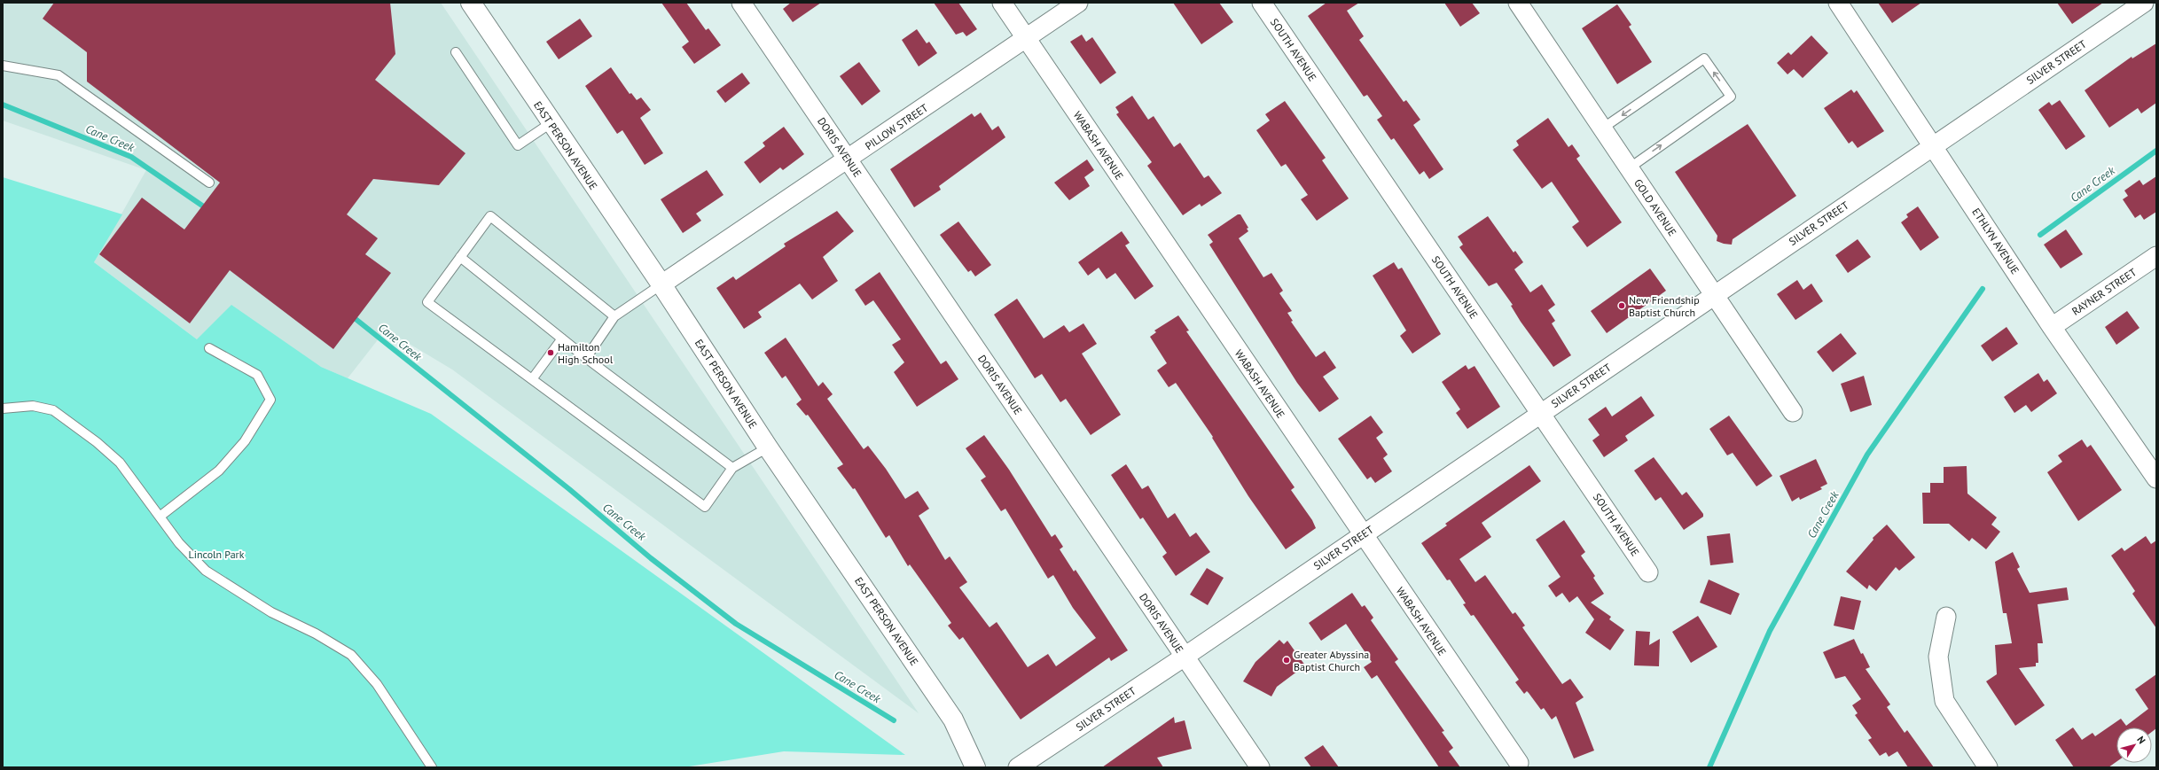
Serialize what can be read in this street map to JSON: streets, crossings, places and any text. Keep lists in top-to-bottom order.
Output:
{
  "streets": {
    "main road": ["EAST PERSON AVENUE"],
    "street": [
      "SOUTH AVENUE",
      "SILVER STREET",
      "PILLOW STREET",
      "WABASH AVENUE",
      "DORIS AVENUE",
      "GOLD AVENUE",
      "ETHLYN AVENUE",
      "RAYNER STREET"
    ]
  },
  "crossings": [
    ["SOUTH AVENUE", "SILVER STREET"],
    ["SILVER STREET", "WABASH AVENUE"],
    ["SILVER STREET", "DORIS AVENUE"],
    ["SILVER STREET", "GOLD AVENUE"],
    ["SILVER STREET", "ETHLYN AVENUE"],
    ["PILLOW STREET", "EAST PERSON AVENUE"],
    ["PILLOW STREET", "WABASH AVENUE"],
    ["PILLOW STREET", "DORIS AVENUE"],
    ["ETHLYN AVENUE", "RAYNER STREET"]
  ],
  "water": ["Cane Creek"],
  "parks": ["Lincoln Park"],
  "places": ["New Friendship Baptist Church", "Hamilton High School", "Greater Abyssina Baptist Church"],
  "north": "top right"
}
